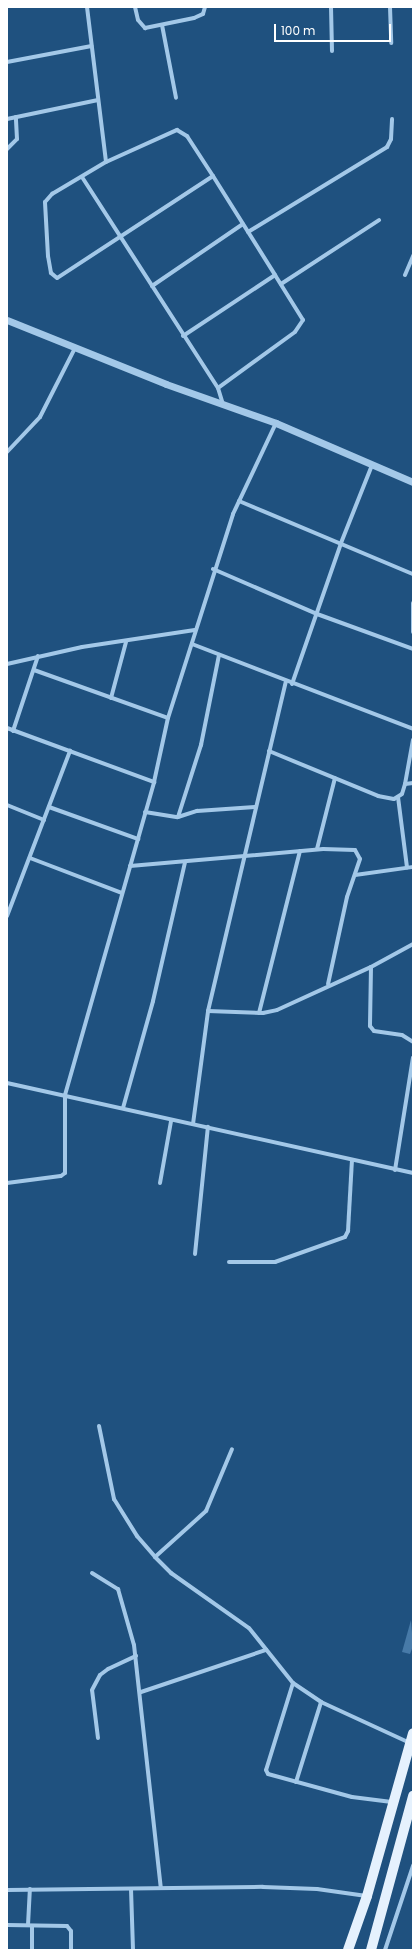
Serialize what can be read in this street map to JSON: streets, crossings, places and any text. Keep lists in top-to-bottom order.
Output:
{
  "scale_bar": "100 m"
}
